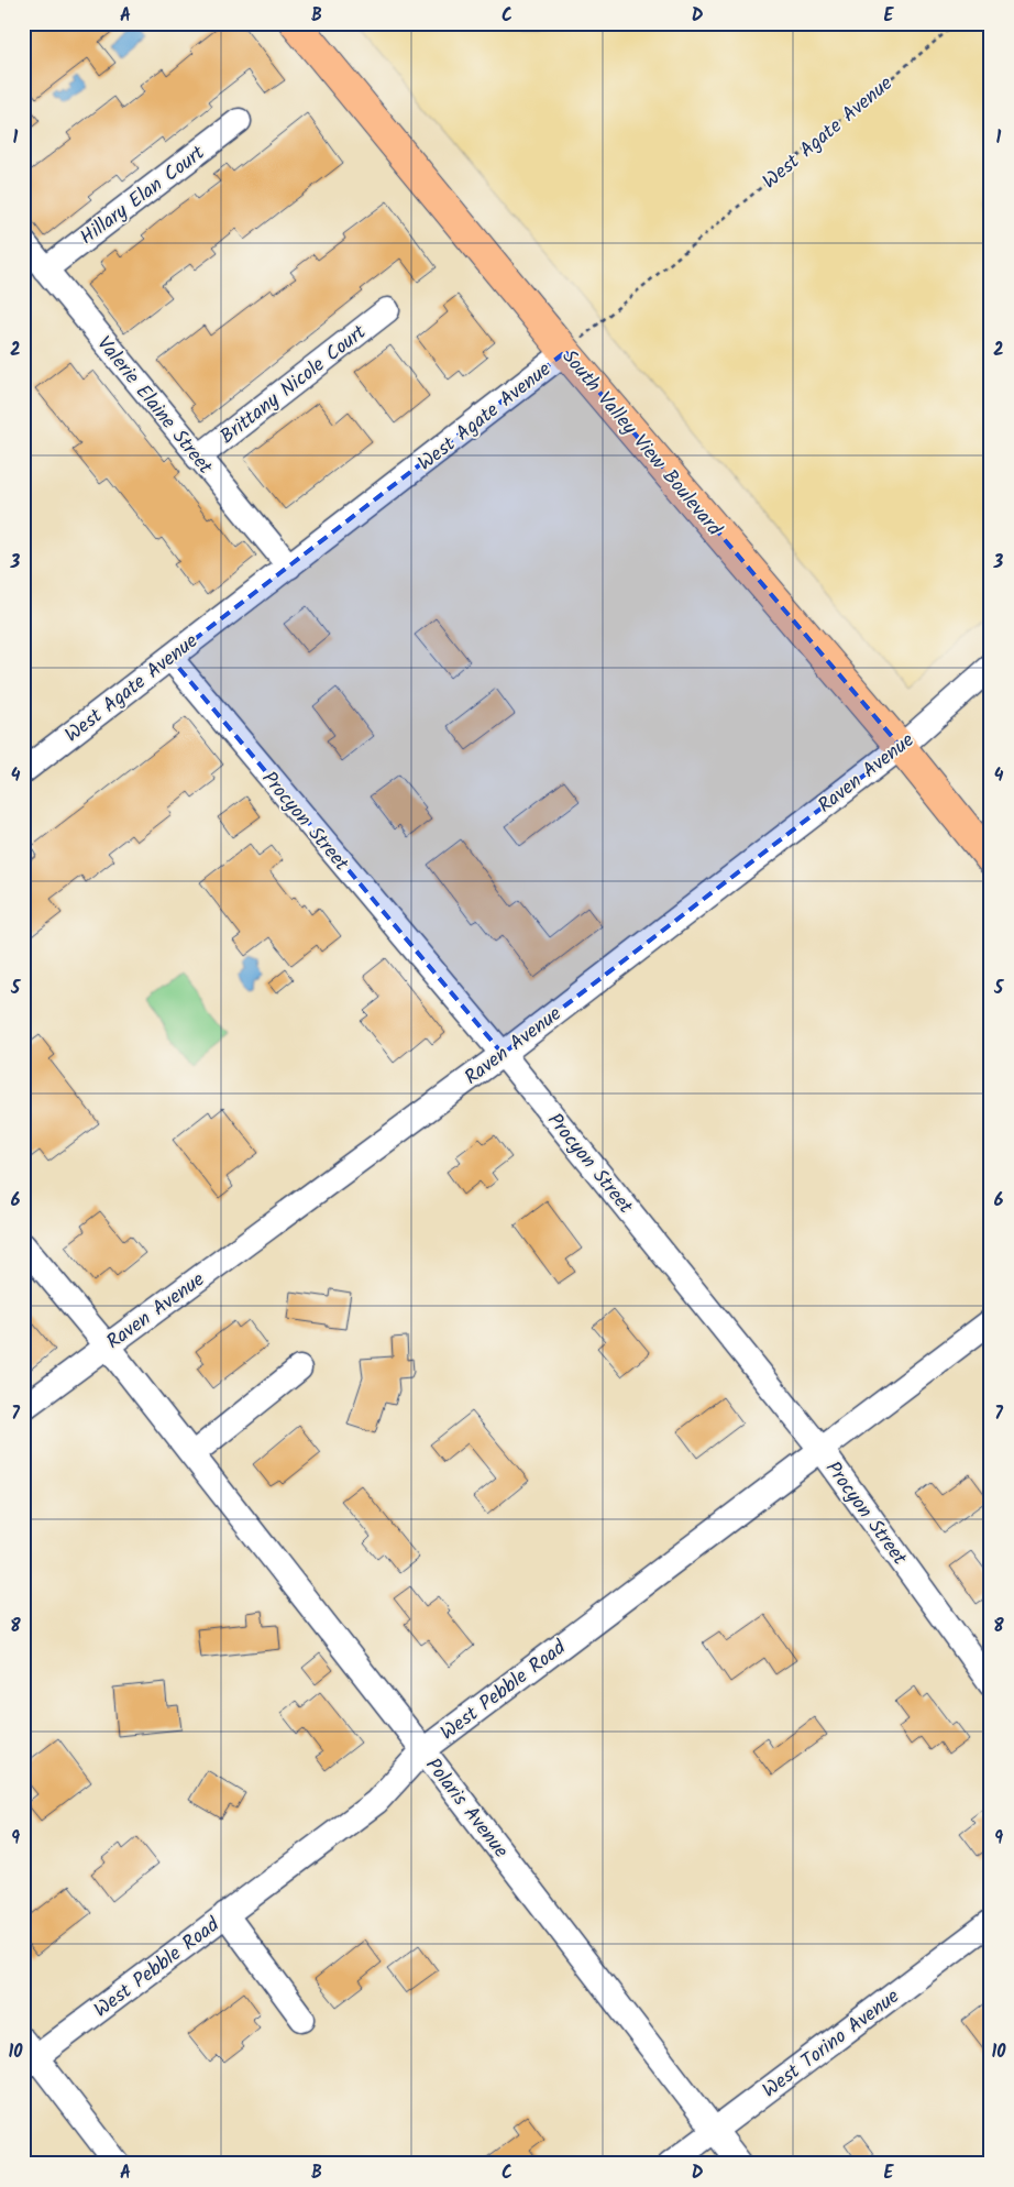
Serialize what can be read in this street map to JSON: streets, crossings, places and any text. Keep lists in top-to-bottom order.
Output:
{
  "streets": {
    "main road": ["South Valley View Boulevard"],
    "street": [
      "West Agate Avenue",
      "Hillary Elan Court",
      "Brittany Nicole Court",
      "Valerie Elaine Street",
      "Raven Avenue",
      "Procyon Street",
      "West Pebble Road",
      "Polaris Avenue",
      "West Torino Avenue"
    ]
  },
  "crossings": [
    ["West Agate Avenue", "Valerie Elaine Street"],
    ["West Agate Avenue", "South Valley View Boulevard"],
    ["West Agate Avenue", "Procyon Street"],
    ["Hillary Elan Court", "Valerie Elaine Street"],
    ["Brittany Nicole Court", "Valerie Elaine Street"],
    ["South Valley View Boulevard", "Raven Avenue"],
    ["Raven Avenue", "Procyon Street"],
    ["Raven Avenue", "Polaris Avenue"],
    ["Procyon Street", "West Pebble Road"],
    ["West Pebble Road", "Polaris Avenue"],
    ["Polaris Avenue", "West Torino Avenue"]
  ],
  "grid": {
    "columns": [
      "A",
      "B",
      "C",
      "D",
      "E"
    ],
    "rows": [
      "1",
      "2",
      "3",
      "4",
      "5",
      "6",
      "7",
      "8",
      "9",
      "10"
    ]
  }
}
